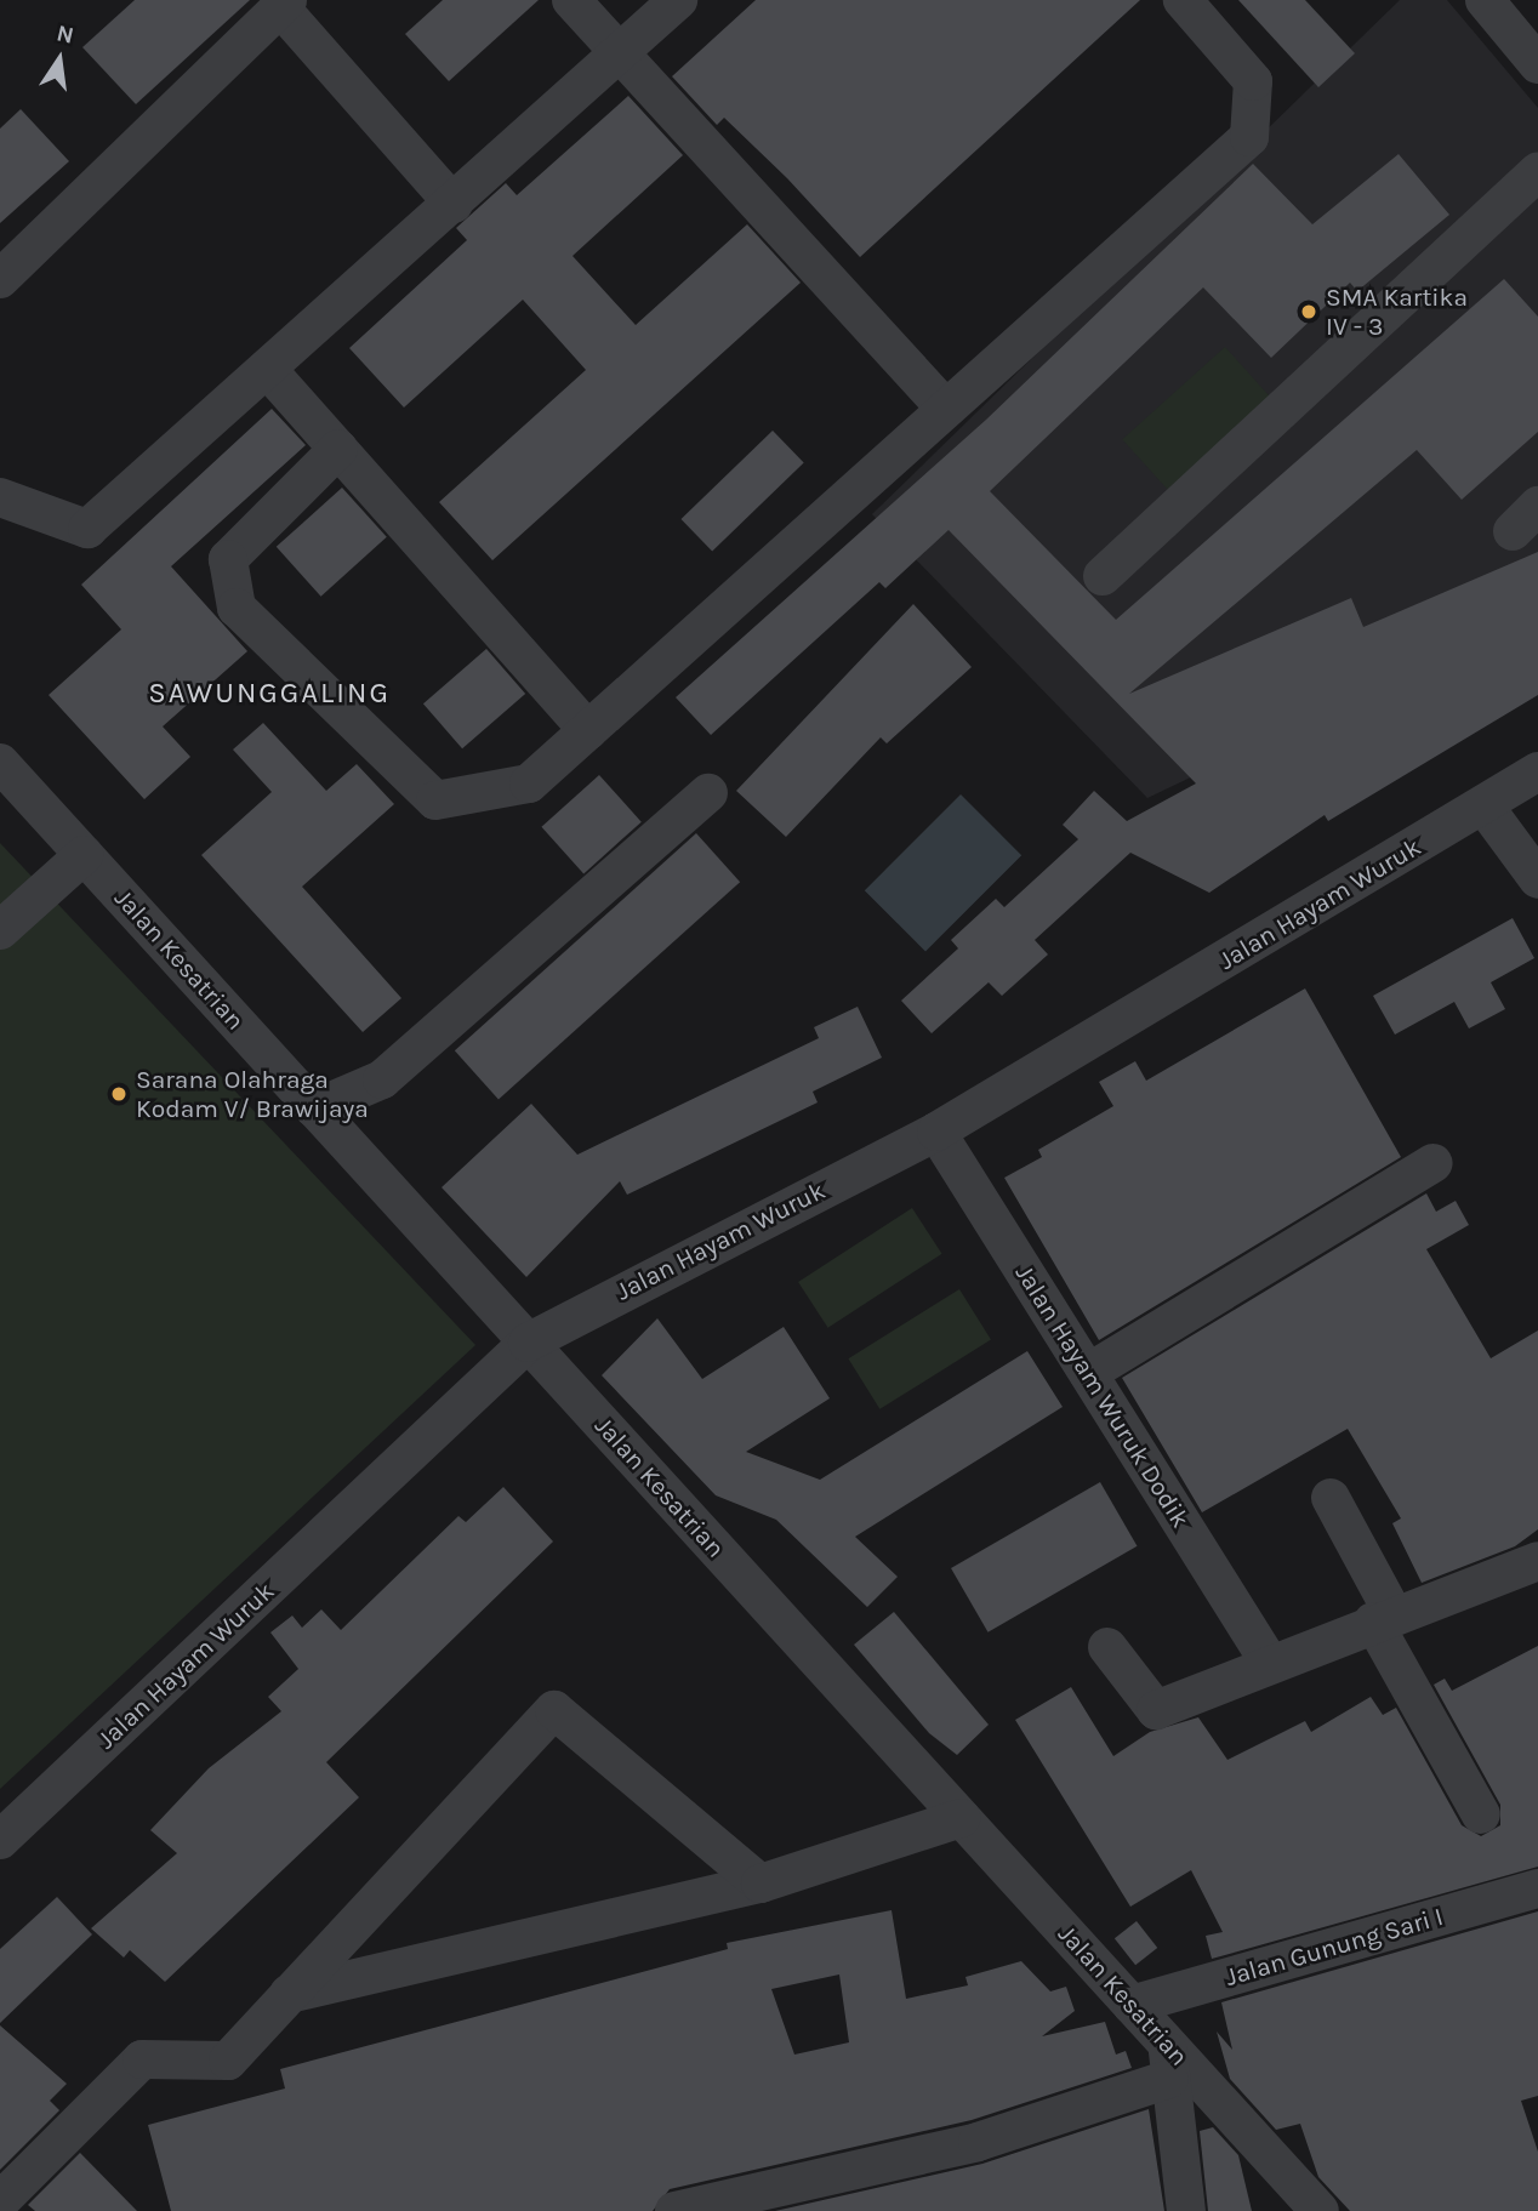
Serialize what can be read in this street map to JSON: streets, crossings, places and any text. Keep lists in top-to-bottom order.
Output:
{
  "streets": {
    "street": [
      "Jalan Hayam Wuruk",
      "Jalan Kesatrian",
      "Jalan Hayam Wuruk Dodik",
      "Jalan Gunung Sari I"
    ]
  },
  "crossings": [
    ["Jalan Hayam Wuruk", "Jalan Kesatrian"],
    ["Jalan Hayam Wuruk", "Jalan Hayam Wuruk Dodik"],
    ["Jalan Kesatrian", "Jalan Gunung Sari I"]
  ],
  "districts": ["SAWUNGGALING"],
  "places": ["SMA Kartika IV - 3", "Sarana Olahraga Kodam V/ Brawijaya"],
  "north": "top"
}
